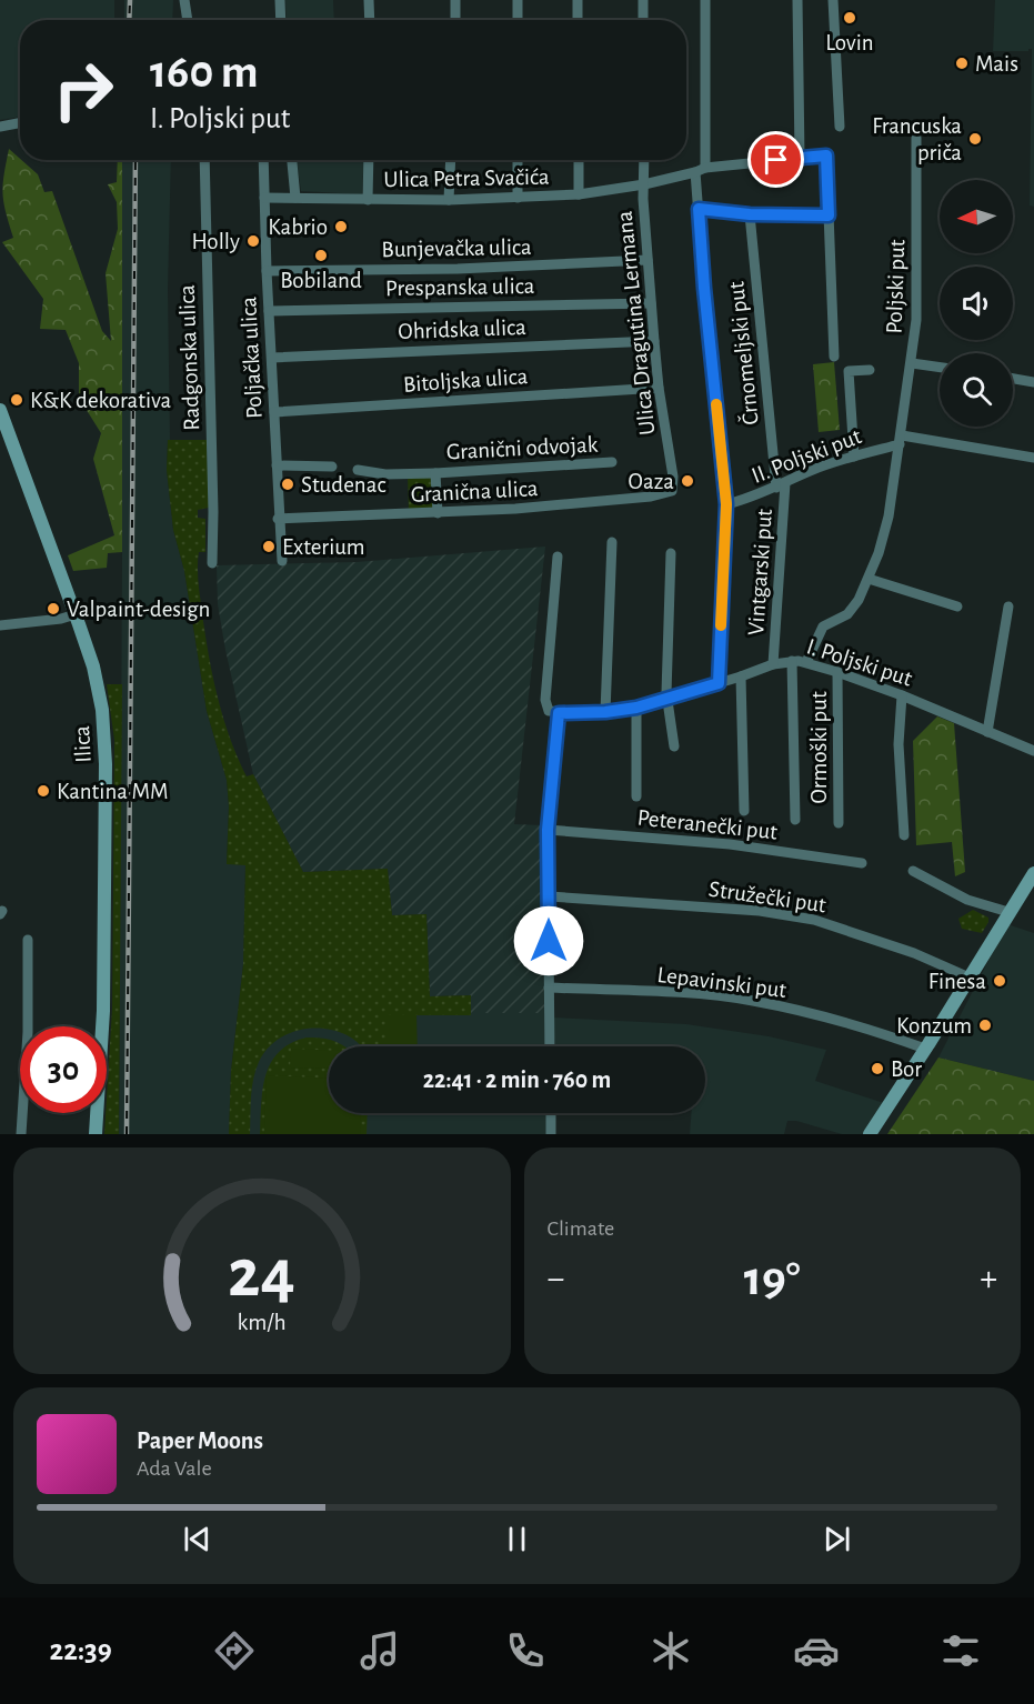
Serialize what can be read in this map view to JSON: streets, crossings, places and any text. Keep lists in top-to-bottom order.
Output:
{
  "streets": {
    "main road": ["Ilica"],
    "street": [
      "Ulica Petra Svačića",
      "Bunjevačka ulica",
      "Prespanska ulica",
      "Poljski put",
      "Ulica Dragutina Lermana",
      "Ohridska ulica",
      "Črnomeljski put",
      "Radgonska ulica",
      "Poljačka ulica",
      "Bitoljska ulica",
      "Granični odvojak",
      "II. Poljski put",
      "Granična ulica",
      "Vintgarski put",
      "I. Poljski put",
      "Ormoški put",
      "Peteranečki put",
      "Stružečki put",
      "Lepavinski put"
    ]
  },
  "crossings": [
    ["Ulica Petra Svačića", "Ulica Dragutina Lermana"],
    ["Ulica Petra Svačića", "Poljačka ulica"],
    ["Bunjevačka ulica", "Ulica Dragutina Lermana"],
    ["Bunjevačka ulica", "Poljačka ulica"],
    ["Prespanska ulica", "Ulica Dragutina Lermana"],
    ["Prespanska ulica", "Poljačka ulica"],
    ["Poljski put", "II. Poljski put"],
    ["Ulica Dragutina Lermana", "Ohridska ulica"],
    ["Ulica Dragutina Lermana", "Bitoljska ulica"],
    ["Ulica Dragutina Lermana", "Granična ulica"],
    ["Ohridska ulica", "Poljačka ulica"],
    ["Črnomeljski put", "II. Poljski put"],
    ["Črnomeljski put", "Vintgarski put"],
    ["Poljačka ulica", "Bitoljska ulica"],
    ["Poljačka ulica", "Granična ulica"],
    ["Granični odvojak", "Granična ulica"],
    ["II. Poljski put", "Vintgarski put"],
    ["II. Poljski put", "I. Poljski put"],
    ["Vintgarski put", "I. Poljski put"],
    ["I. Poljski put", "Ormoški put"]
  ],
  "places": [
    "Lovin",
    "Mais",
    "Francuska priča",
    "Kabrio",
    "Holly",
    "Bobiland",
    "K&K dekorativa",
    "Oaza",
    "Studenac",
    "Exterium",
    "Valpaint-design",
    "Kantina MM",
    "Finesa",
    "Konzum",
    "Bor"
  ],
  "north": "left",
  "page": {
    "turn": ["160 m", "I. Poljski put"],
    "limit": "30",
    "trip": "22:41 · 2 min · 760 m",
    "tile": "Climate",
    "heat": ["−", "19°", "+"],
    "song": ["Paper Moons", "Ada Vale"],
    "tabs": "22:39",
    "gauge": ["24", "km/h"]
  }
}
